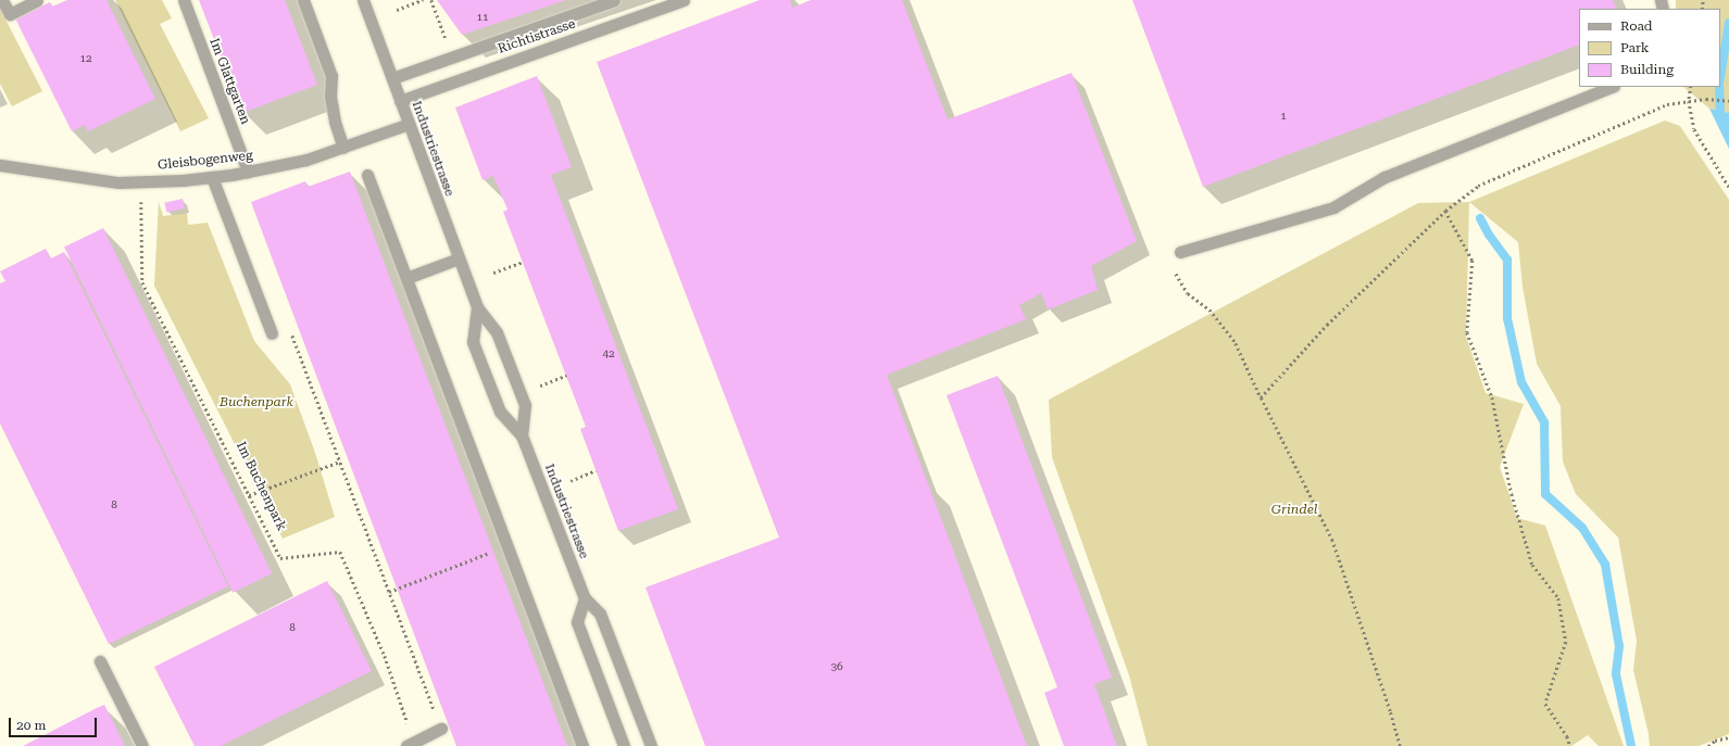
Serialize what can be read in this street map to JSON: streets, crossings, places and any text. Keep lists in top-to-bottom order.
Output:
{
  "streets": {
    "street": [
      "Richtistrasse",
      "Im Glattgarten",
      "Industriestrasse",
      "Gleisbogenweg"
    ],
    "path": ["Im Buchenpark"]
  },
  "crossings": [
    ["Richtistrasse", "Industriestrasse"],
    ["Im Glattgarten", "Gleisbogenweg"],
    ["Industriestrasse", "Gleisbogenweg"],
    ["Gleisbogenweg", "Im Buchenpark"]
  ],
  "parks": ["Buchenpark", "Grindel"],
  "house_numbers": [
    "11",
    "12",
    "1",
    "42",
    "8",
    "8",
    "36"
  ],
  "legend": ["Road", "Park", "Building"],
  "scale_bar": "20 m"
}
